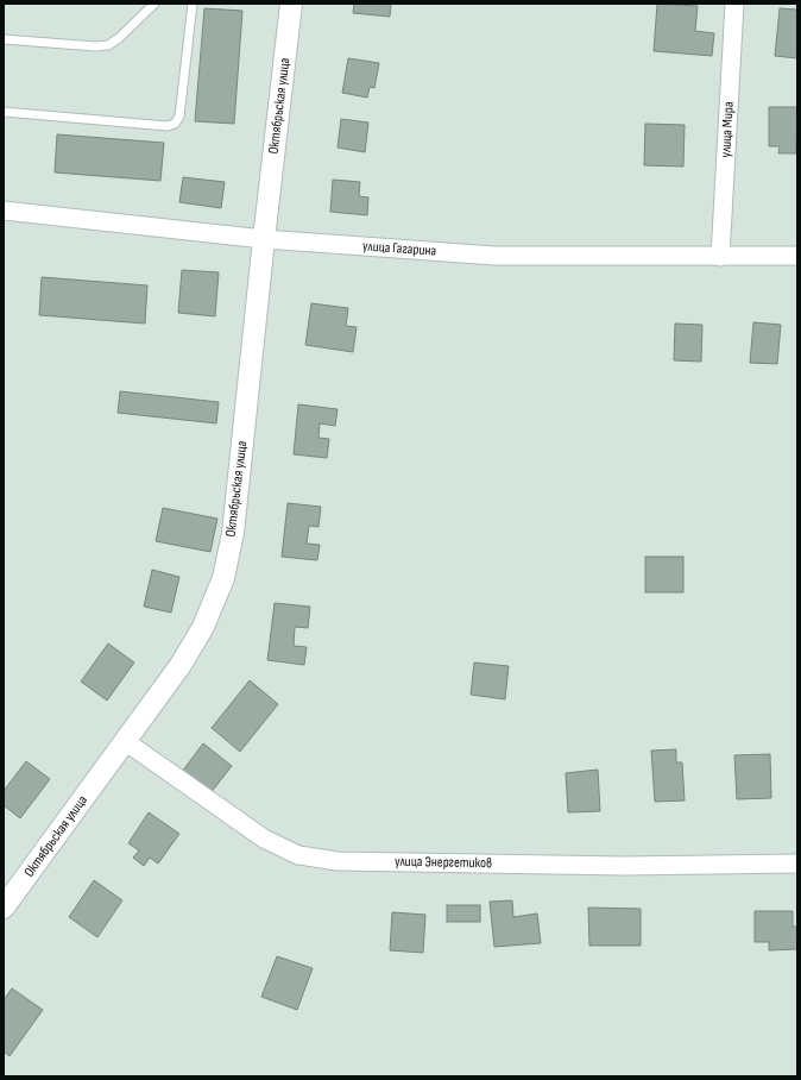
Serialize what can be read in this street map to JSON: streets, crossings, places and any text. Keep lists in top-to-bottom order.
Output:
{
  "streets": {
    "street": [
      "Октябрьская улица",
      "улица Мира",
      "улица Гагарина",
      "улица Энергетиков"
    ]
  },
  "crossings": [
    ["Октябрьская улица", "улица Гагарина"],
    ["Октябрьская улица", "улица Энергетиков"],
    ["улица Мира", "улица Гагарина"]
  ]
}
